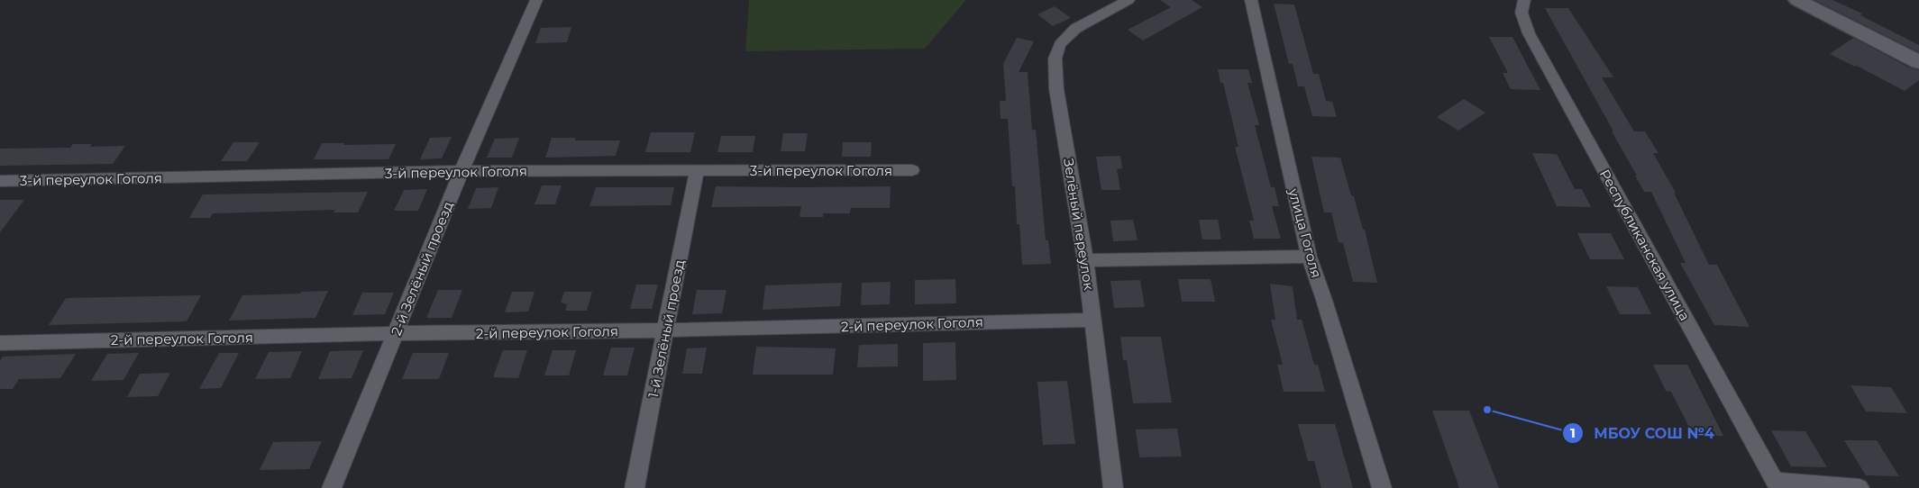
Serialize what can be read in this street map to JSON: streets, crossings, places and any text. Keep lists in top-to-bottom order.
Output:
{
  "streets": {
    "street": [
      "3-й переулок Гоголя",
      "Зелёный переулок",
      "улица Гоголя",
      "Республиканская улица",
      "2-й Зелёный проезд",
      "2-й переулок Гоголя",
      "1-й Зелёный проезд"
    ]
  },
  "crossings": [
    ["3-й переулок Гоголя", "2-й Зелёный проезд"],
    ["3-й переулок Гоголя", "1-й Зелёный проезд"],
    ["Зелёный переулок", "2-й переулок Гоголя"],
    ["2-й Зелёный проезд", "2-й переулок Гоголя"],
    ["2-й переулок Гоголя", "1-й Зелёный проезд"]
  ],
  "places": ["МБОУ СОШ №4"]
}
